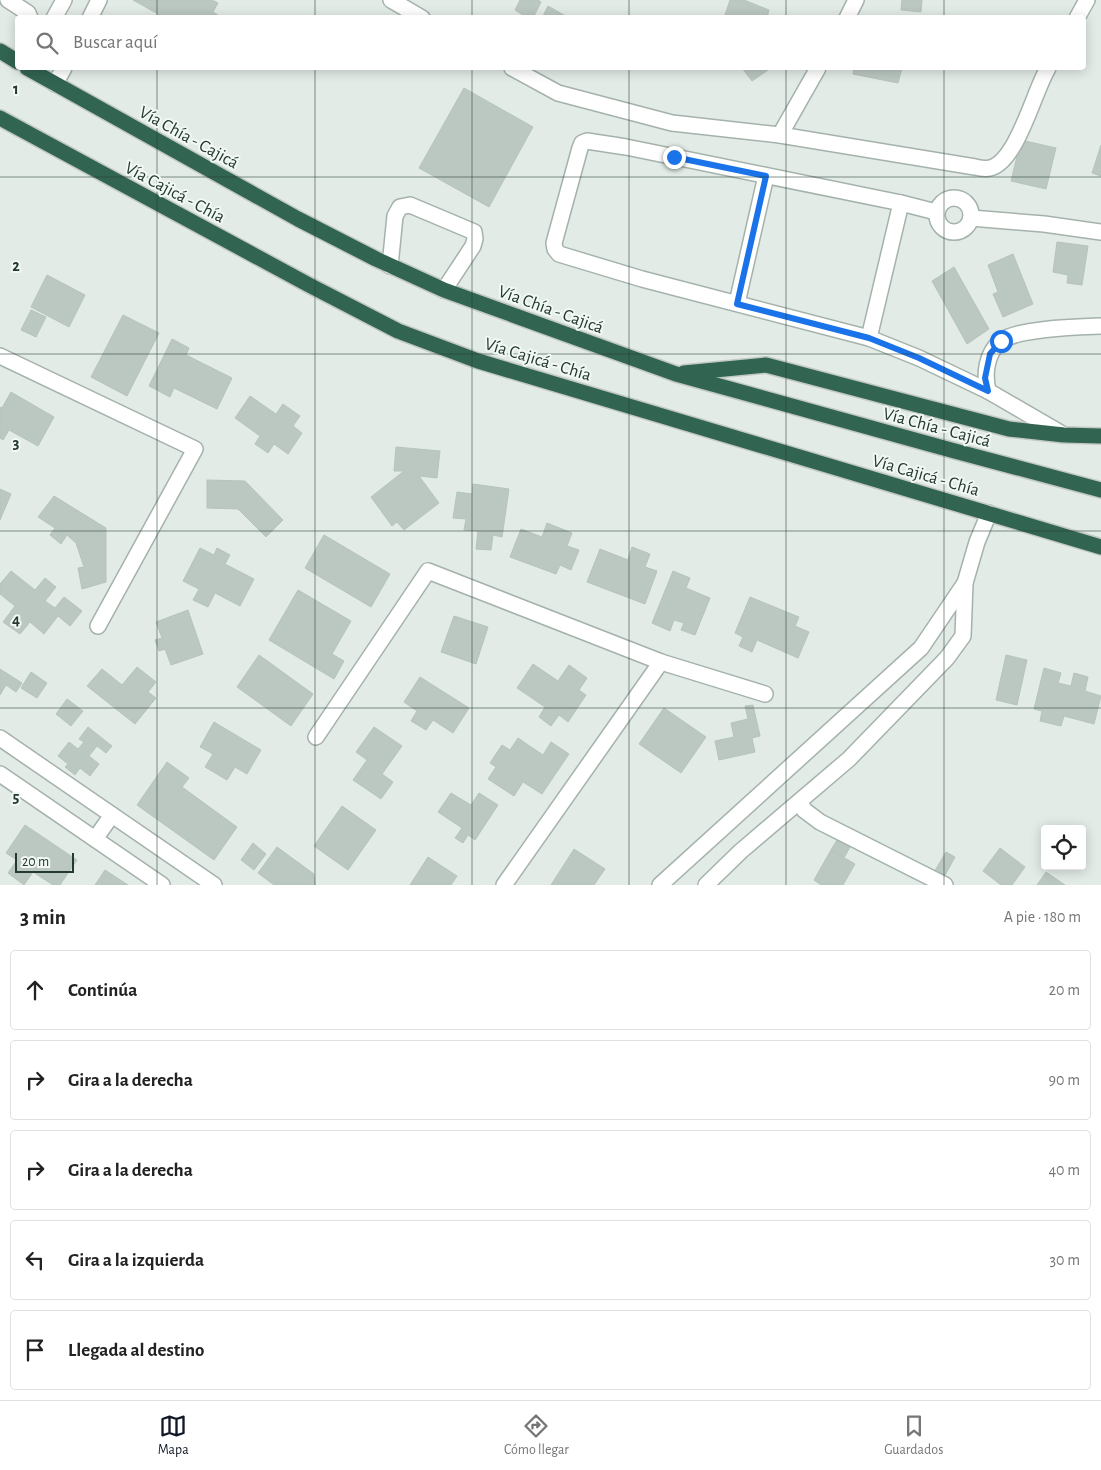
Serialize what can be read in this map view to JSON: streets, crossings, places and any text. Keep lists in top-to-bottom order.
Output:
{
  "streets": {
    "highway": ["Vía Chía - Cajicá", "Vía Cajicá - Chía"]
  },
  "scale_bar": "20 m",
  "page": {
    "search": "Buscar aquí",
    "scale": "20 m",
    "heading": ["3 min", "A pie · 180 m"],
    "list": [
      ["Continúa", "20 m"],
      ["Gira a la derecha", "90 m"],
      ["Gira a la derecha", "40 m"],
      ["Gira a la izquierda", "30 m"],
      "Llegada al destino"
    ],
    "nav": ["Mapa", "Cómo llegar", "Guardados"]
  },
  "grid": {
    "rows": [
      "1",
      "2",
      "3",
      "4",
      "5"
    ]
  }
}
